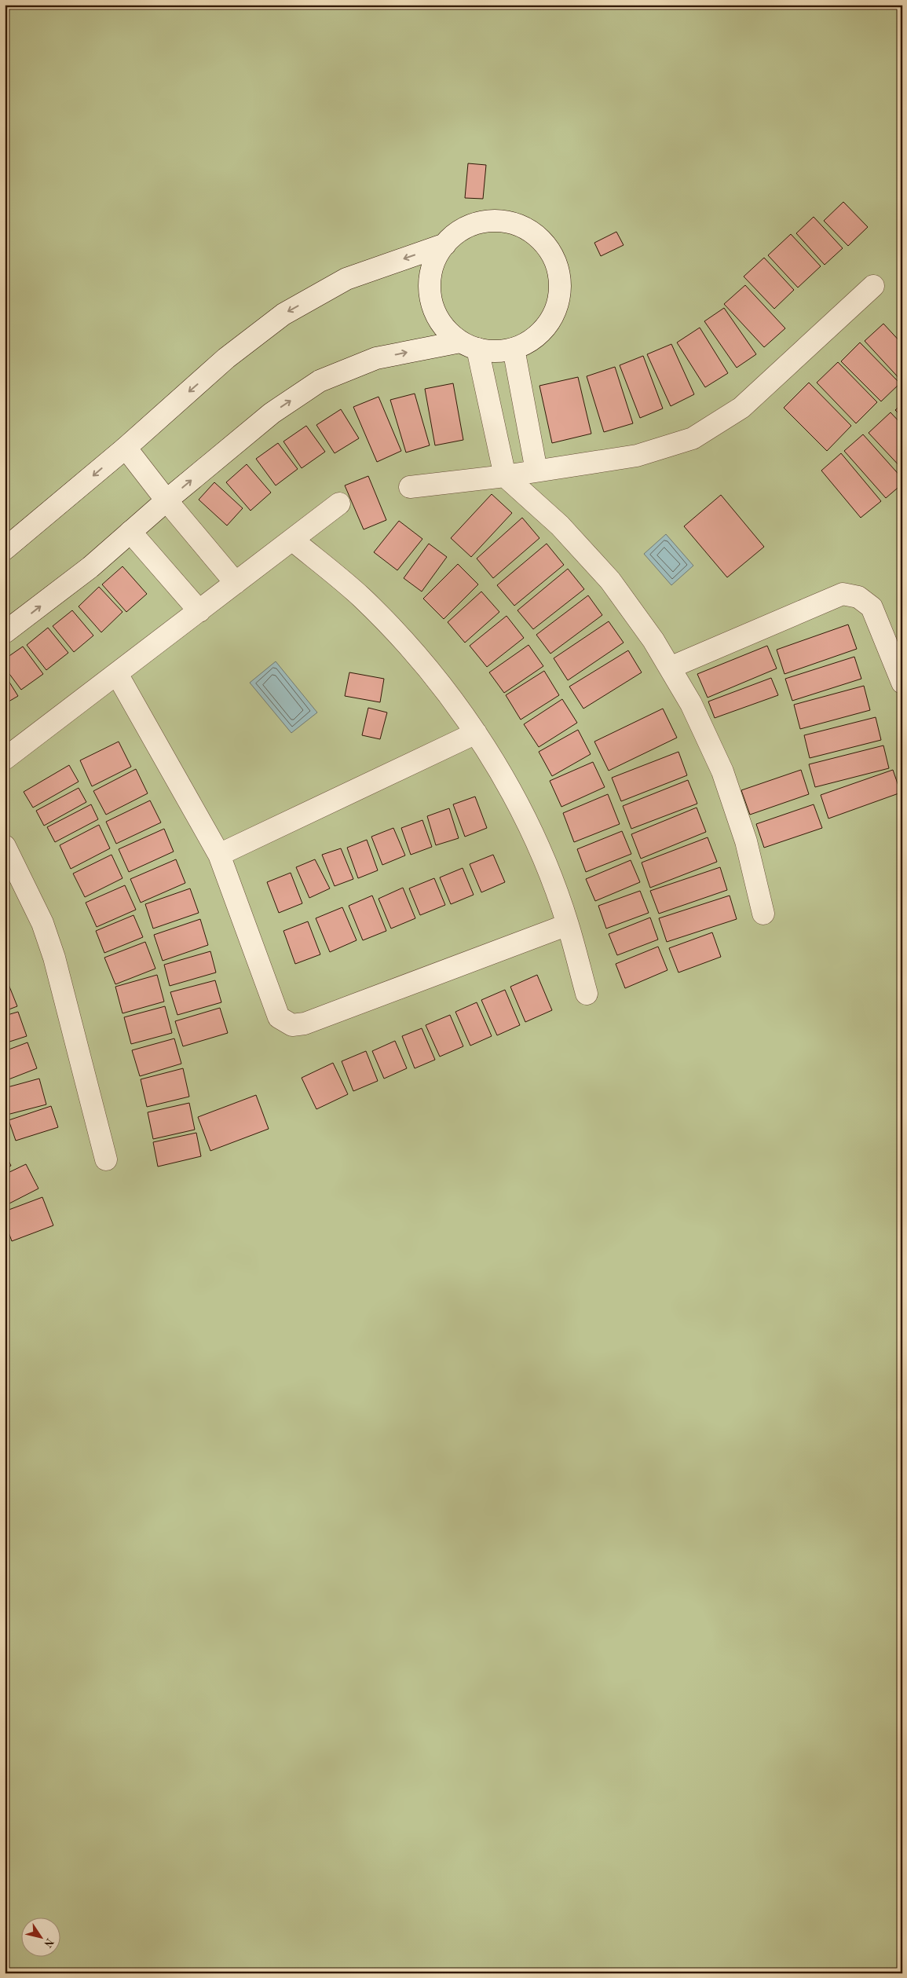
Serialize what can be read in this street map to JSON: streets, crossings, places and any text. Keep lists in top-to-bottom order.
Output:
{
  "north": "bottom right"
}
